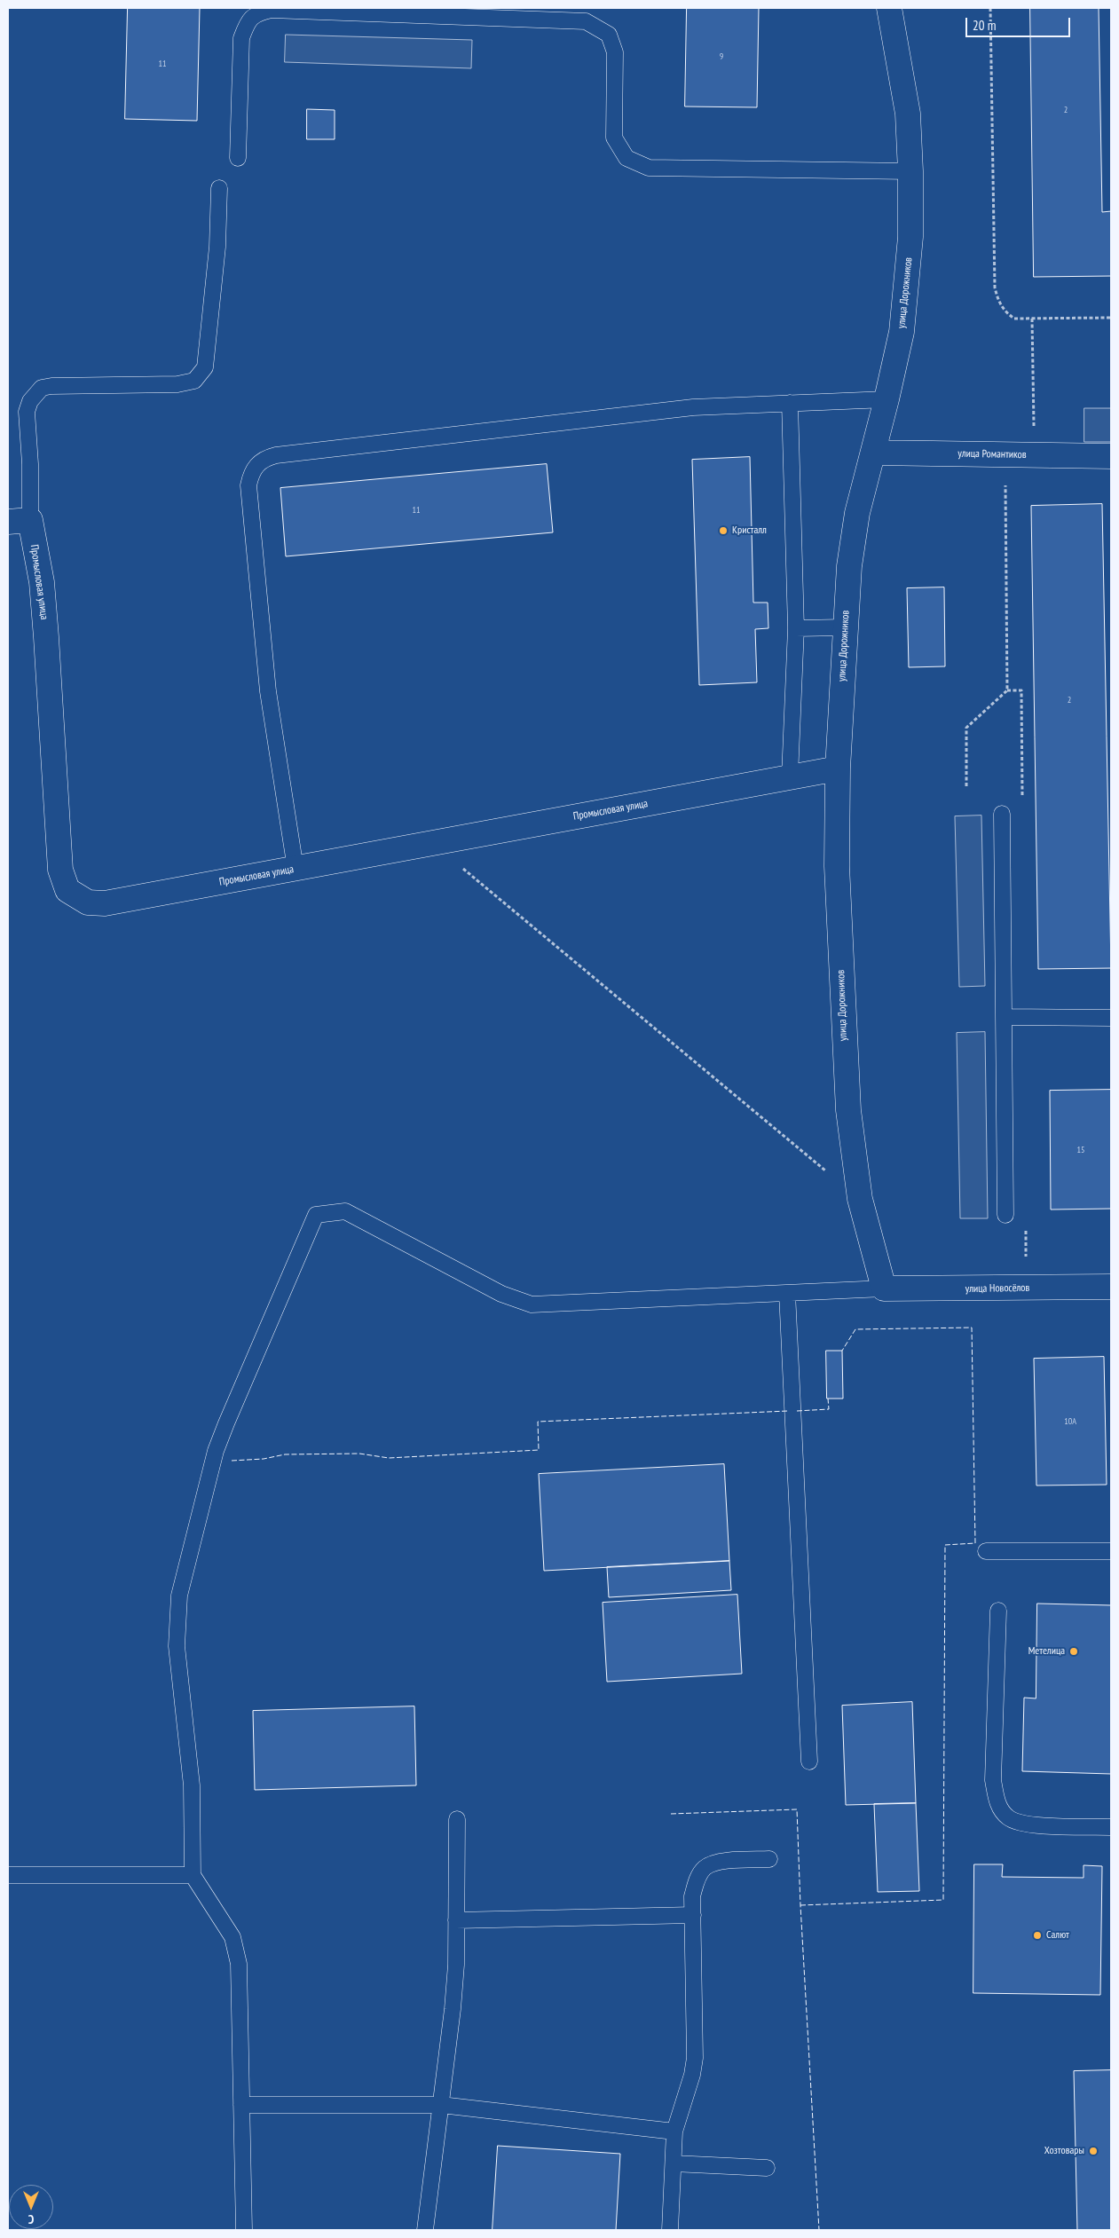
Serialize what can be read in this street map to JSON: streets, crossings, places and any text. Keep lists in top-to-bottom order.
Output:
{
  "streets": {
    "street": [
      "улица Дорожников",
      "улица Романтиков",
      "Промысловая улица",
      "улица Новосёлов"
    ]
  },
  "crossings": [
    ["улица Дорожников", "улица Романтиков"],
    ["улица Дорожников", "Промысловая улица"],
    ["улица Дорожников", "улица Новосёлов"]
  ],
  "places": [
    "Кристалл",
    "Метелица",
    "Салют",
    "Хозтовары"
  ],
  "house_numbers": [
    "9",
    "11",
    "2",
    "11",
    "2",
    "15",
    "10А"
  ],
  "scale_bar": "20 m",
  "north": "bottom"
}
